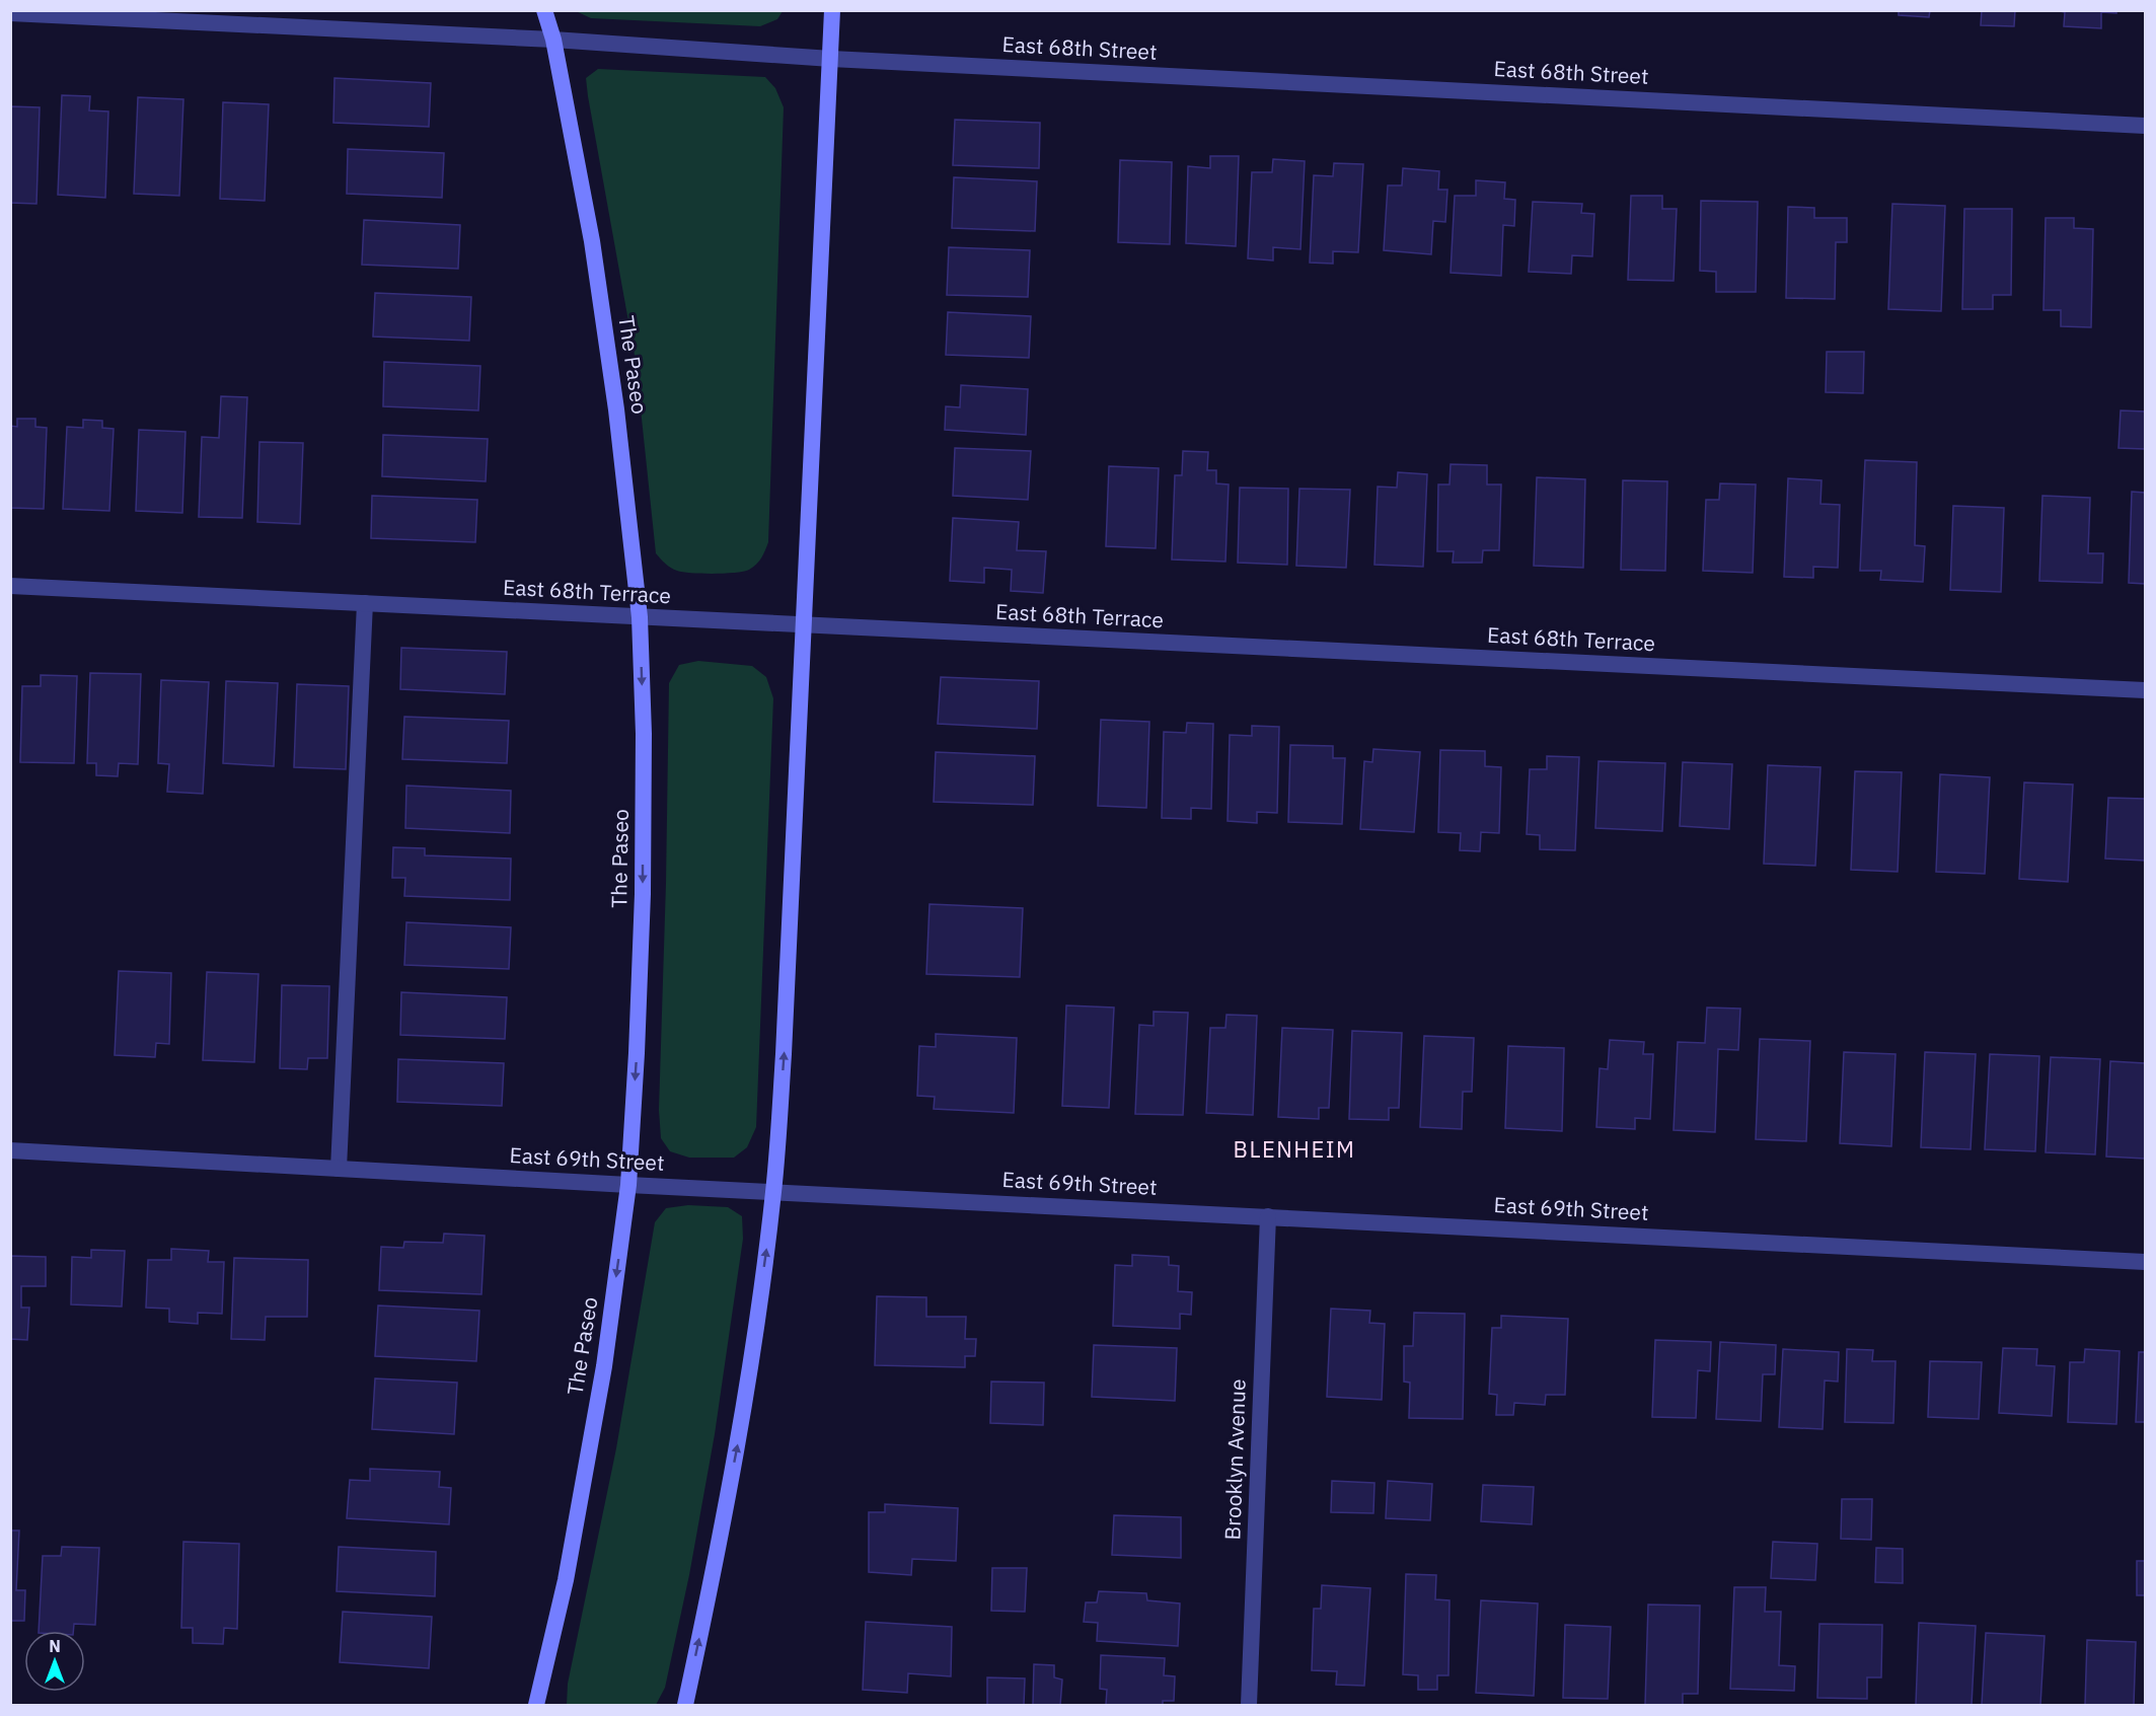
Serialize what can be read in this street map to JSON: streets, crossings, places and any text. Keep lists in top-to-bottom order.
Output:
{
  "streets": {
    "main road": ["The Paseo"],
    "street": [
      "East 68th Street",
      "East 68th Terrace",
      "East 69th Street",
      "Brooklyn Avenue"
    ]
  },
  "crossings": [
    ["East 68th Street", "The Paseo"],
    ["The Paseo", "East 68th Terrace"],
    ["The Paseo", "East 69th Street"],
    ["East 69th Street", "Brooklyn Avenue"]
  ],
  "districts": ["BLENHEIM"],
  "north": "top"
}
